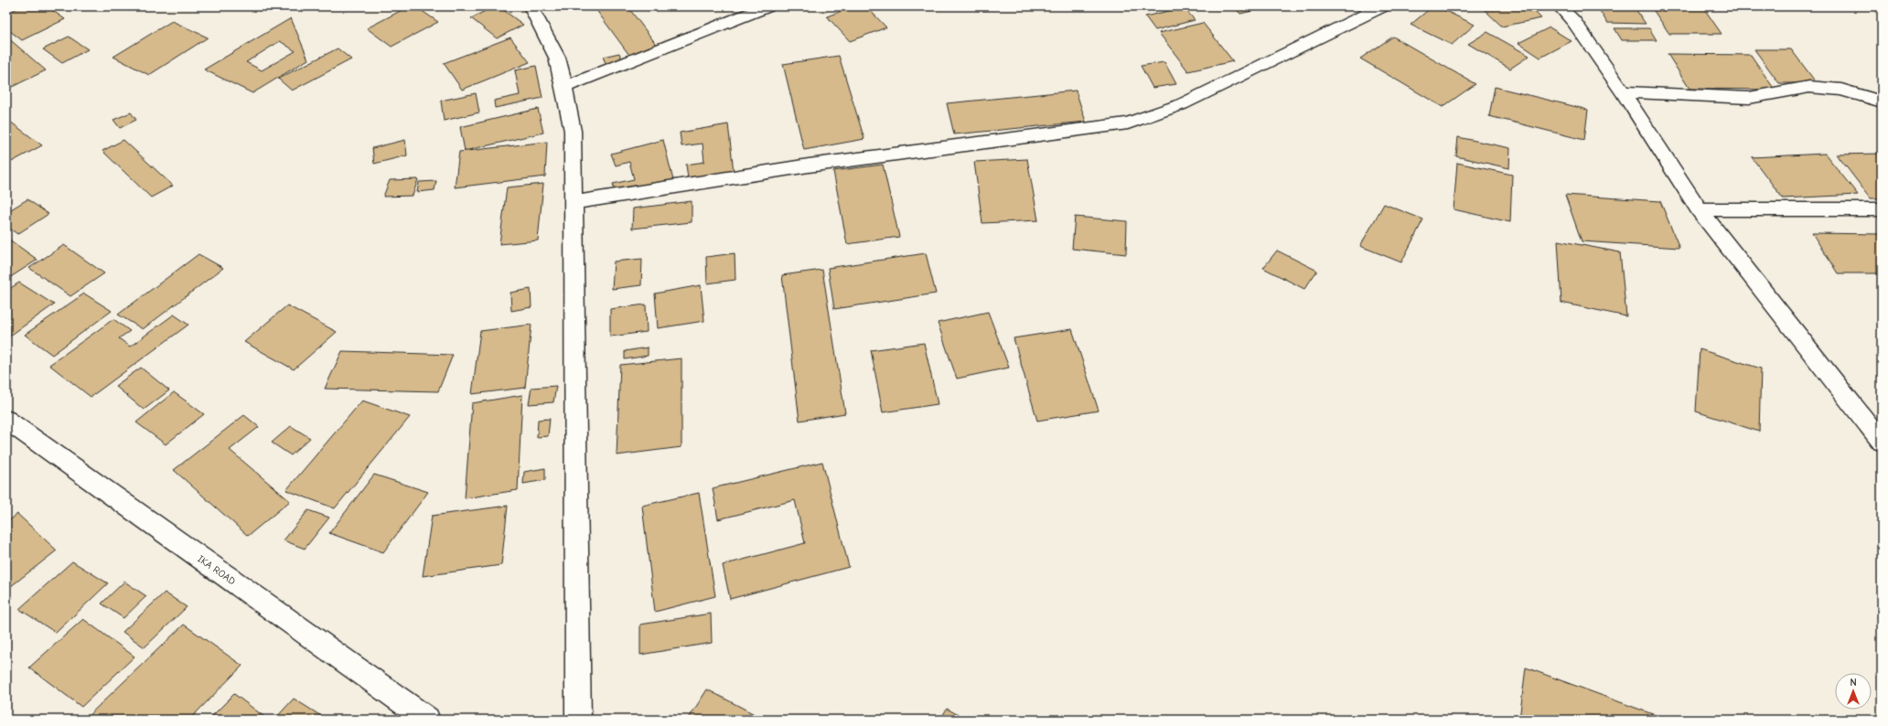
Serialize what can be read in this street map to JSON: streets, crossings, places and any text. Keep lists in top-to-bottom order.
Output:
{
  "streets": {
    "street": ["IKA ROAD"]
  },
  "north": "top"
}
